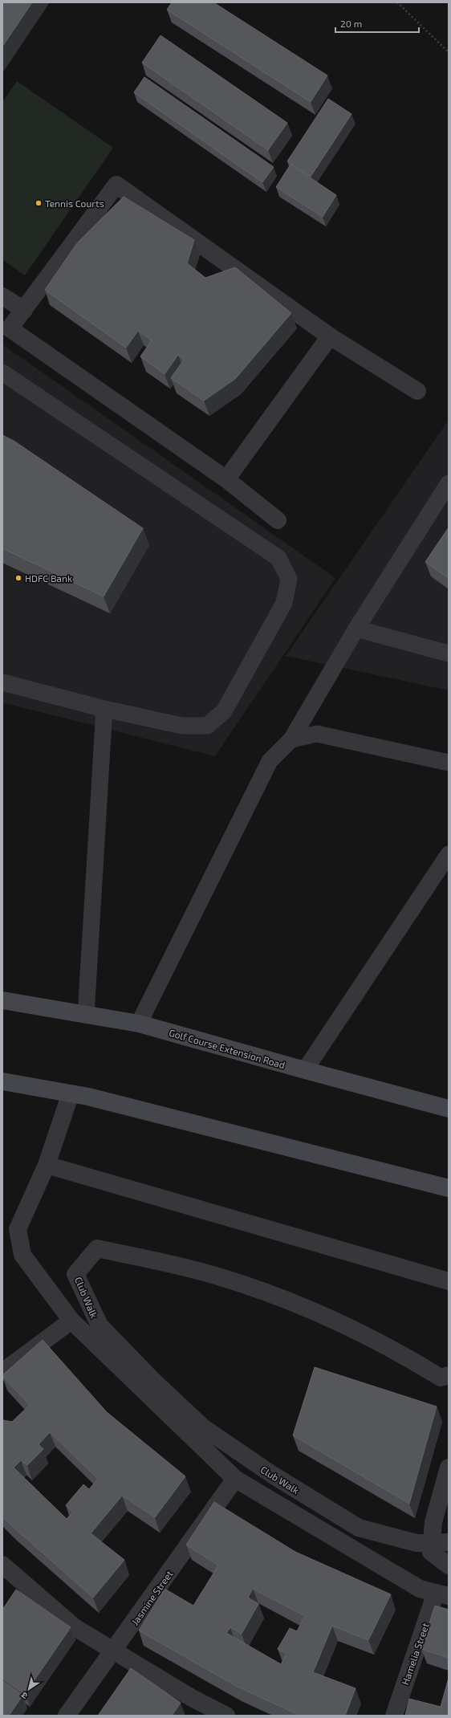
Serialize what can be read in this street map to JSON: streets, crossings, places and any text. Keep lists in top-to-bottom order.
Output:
{
  "streets": {
    "main road": ["Golf Course Extension Road"],
    "street": ["Club Walk", "Jasmine Street", "Hamelia Street"]
  },
  "places": ["Tennis Courts", "HDFC Bank"],
  "scale_bar": "20 m",
  "north": "bottom left"
}
